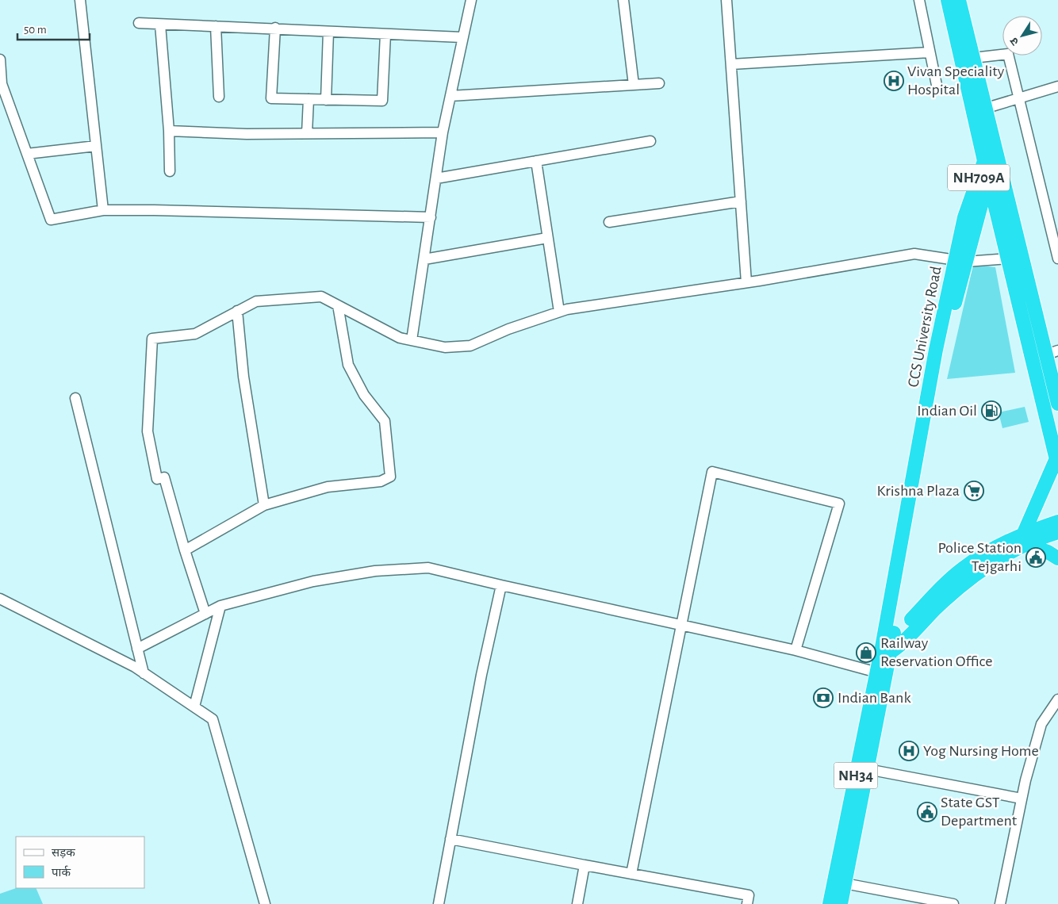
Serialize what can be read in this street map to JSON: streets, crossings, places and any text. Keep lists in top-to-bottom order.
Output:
{
  "streets": {
    "highway": ["NH709A", "CCS University Road", "NH34"]
  },
  "crossings": [
    ["NH709A", "CCS University Road"]
  ],
  "places": {
    "hospital": ["Vivan Speciality Hospital", "Yog Nursing Home"],
    "fuel station": ["Indian Oil"],
    "supermarket": ["Krishna Plaza"],
    "public building": ["Police Station Tejgarhi", "State GST Department"],
    "shop": ["Railway Reservation Office"],
    "bank": ["Indian Bank"]
  },
  "legend": ["सड़क", "पार्क"],
  "scale_bar": "50 m",
  "north": "bottom left"
}
